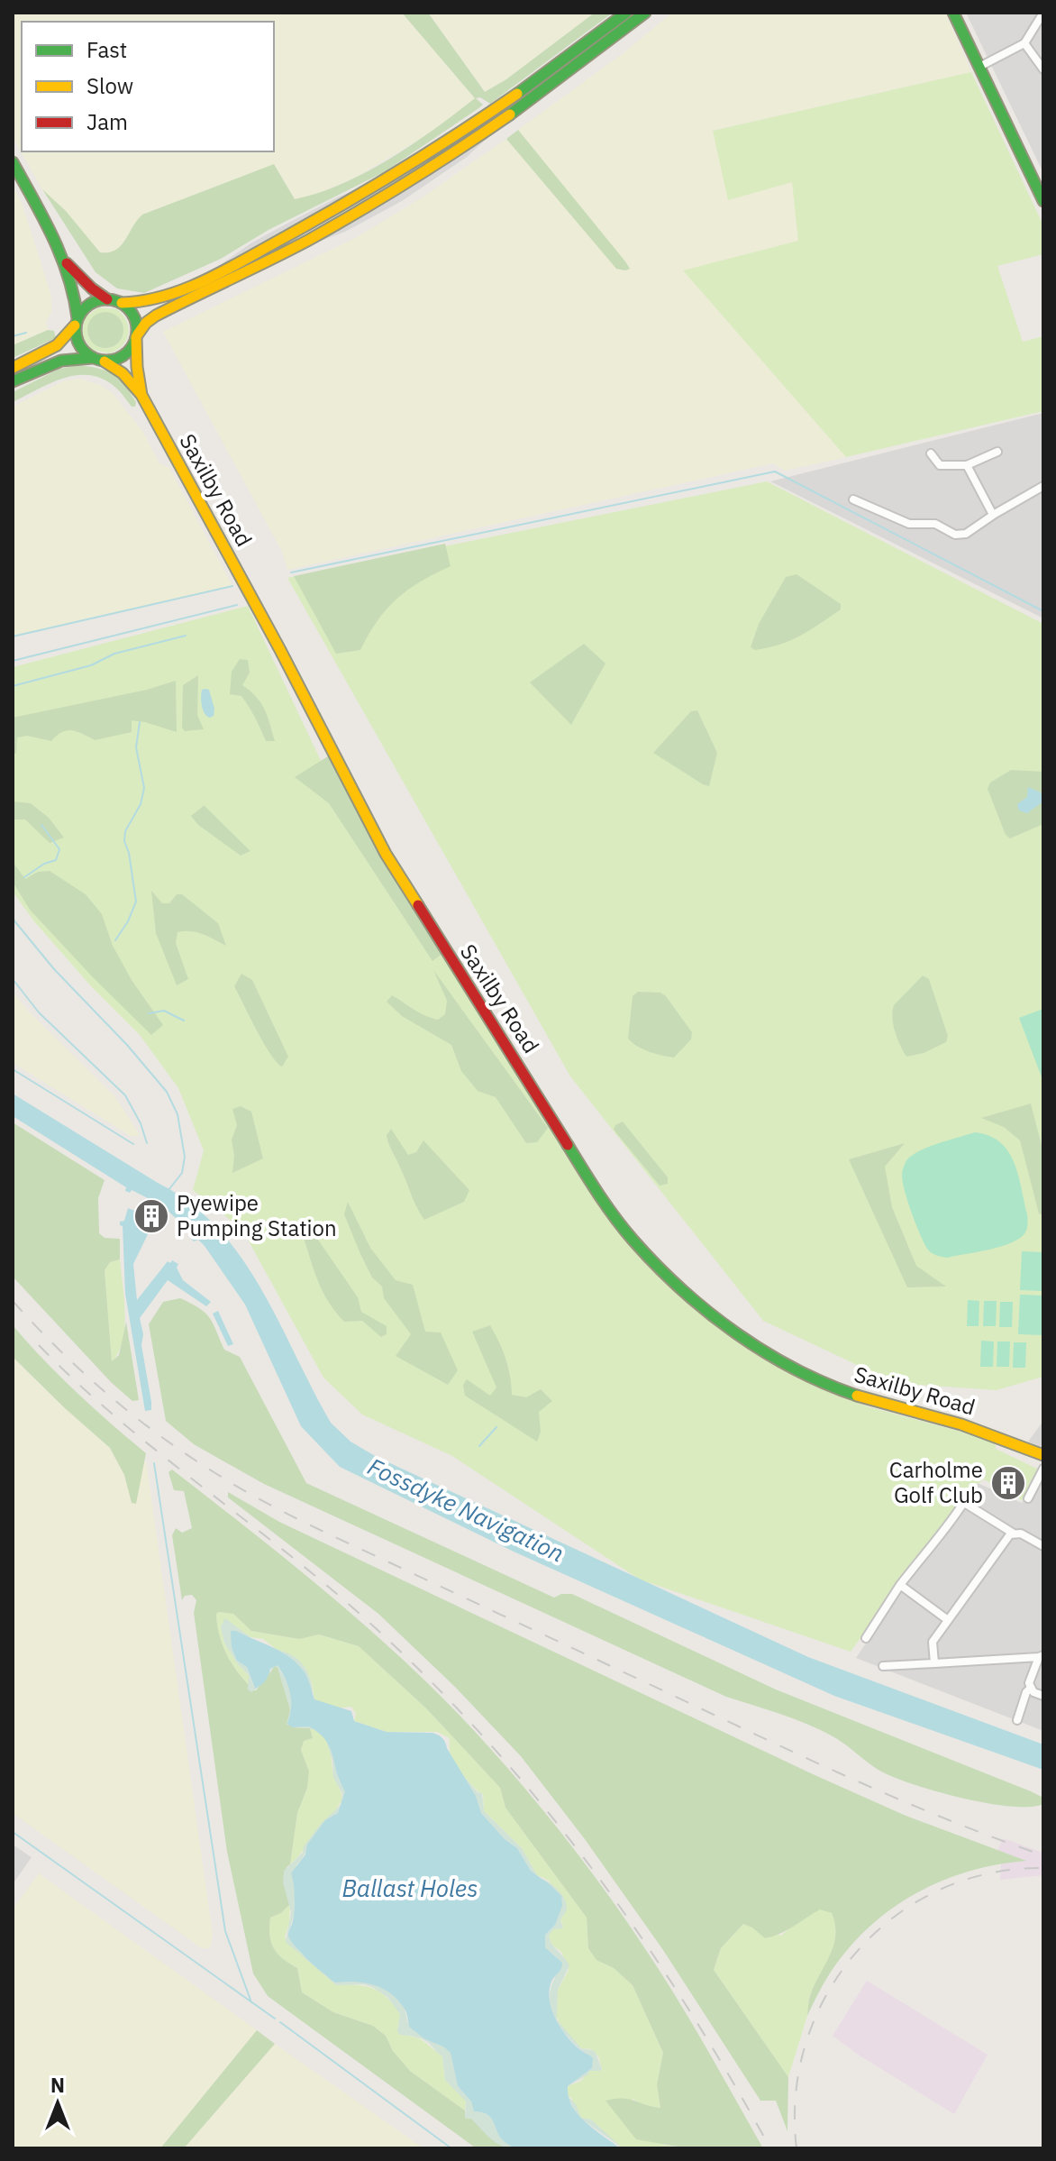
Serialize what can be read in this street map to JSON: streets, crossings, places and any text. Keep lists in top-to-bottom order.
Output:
{
  "streets": {
    "main road": ["Saxilby Road"]
  },
  "water": ["Fossdyke Navigation", "Ballast Holes"],
  "places": {
    "building": ["Pyewipe Pumping Station", "Carholme Golf Club"]
  },
  "legend": ["Fast", "Slow", "Jam"],
  "north": "top"
}
